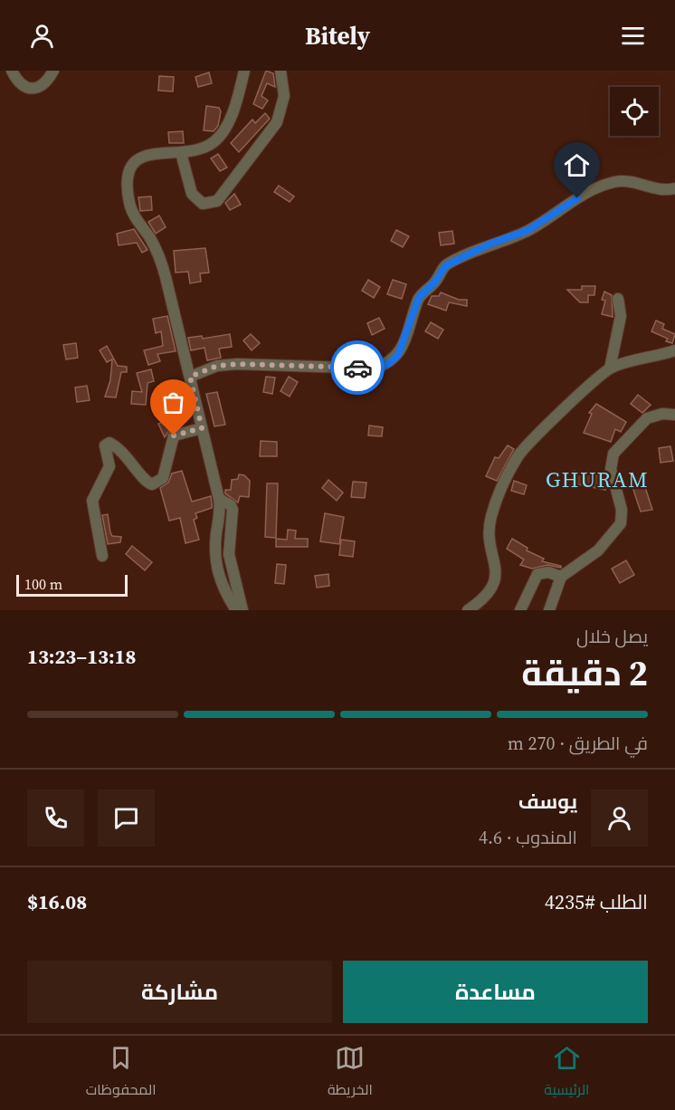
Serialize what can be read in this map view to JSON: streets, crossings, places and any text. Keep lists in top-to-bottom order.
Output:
{
  "districts": ["GHURAM"],
  "scale_bar": "100 m",
  "page": {
    "header": "Bitely",
    "scale": "100 m",
    "heading": ["2 دقيقة", "يصل خلال", "13:18–13:23"],
    "panel": [
      "يوسف",
      "المندوب · 4.6",
      "الطلب #4235",
      "$16.08"
    ],
    "bar": "في الطريق · 270 m",
    "buttons": ["مساعدة", "مشاركة"],
    "tabs": ["الرئيسية", "الخريطة", "المحفوظات"]
  }
}
